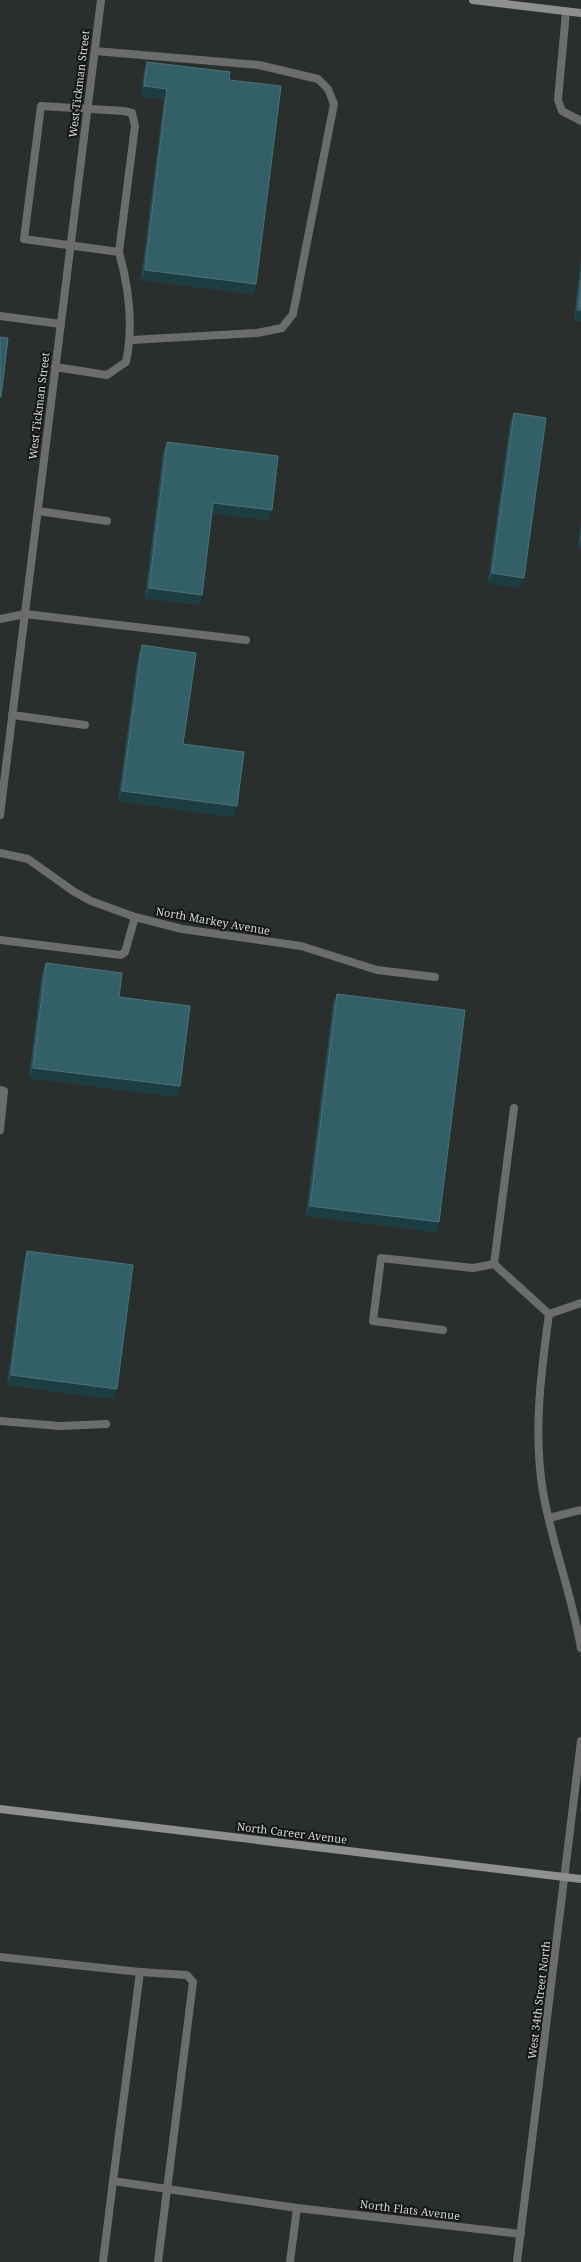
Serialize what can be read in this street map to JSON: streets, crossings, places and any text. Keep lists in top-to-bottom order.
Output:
{
  "streets": {
    "street": [
      "West Tickman Street",
      "North Markey Avenue",
      "North Career Avenue",
      "West 34th Street North",
      "North Flats Avenue"
    ]
  },
  "crossings": [
    ["North Career Avenue", "West 34th Street North"],
    ["West 34th Street North", "North Flats Avenue"]
  ]
}
